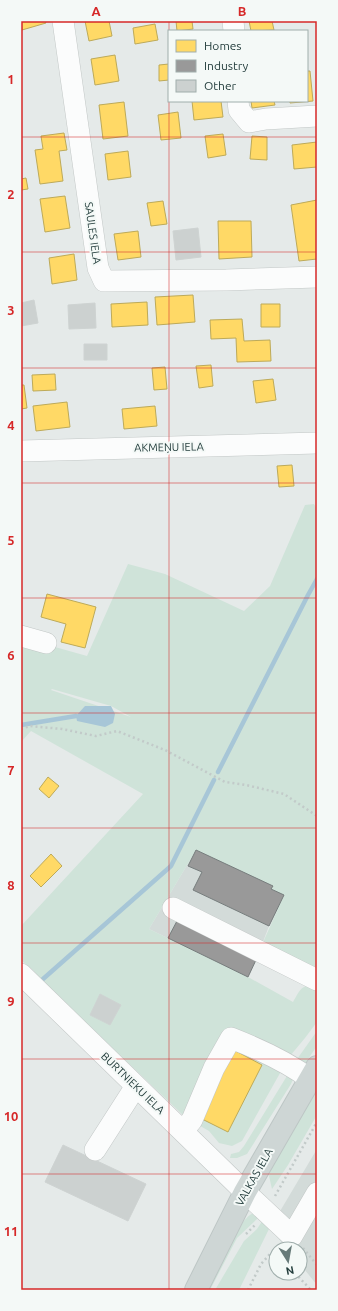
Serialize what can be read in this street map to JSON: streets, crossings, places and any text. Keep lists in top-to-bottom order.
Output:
{
  "streets": {
    "main road": ["VALKAS IELA"],
    "street": ["SAULES IELA", "AKMEŅU IELA", "BURTNIEKU IELA"]
  },
  "crossings": [
    ["BURTNIEKU IELA", "VALKAS IELA"]
  ],
  "legend": ["Homes", "Industry", "Other"],
  "north": "bottom",
  "grid": {
    "columns": ["A", "B"],
    "rows": [
      "1",
      "2",
      "3",
      "4",
      "5",
      "6",
      "7",
      "8",
      "9",
      "10",
      "11"
    ]
  }
}
